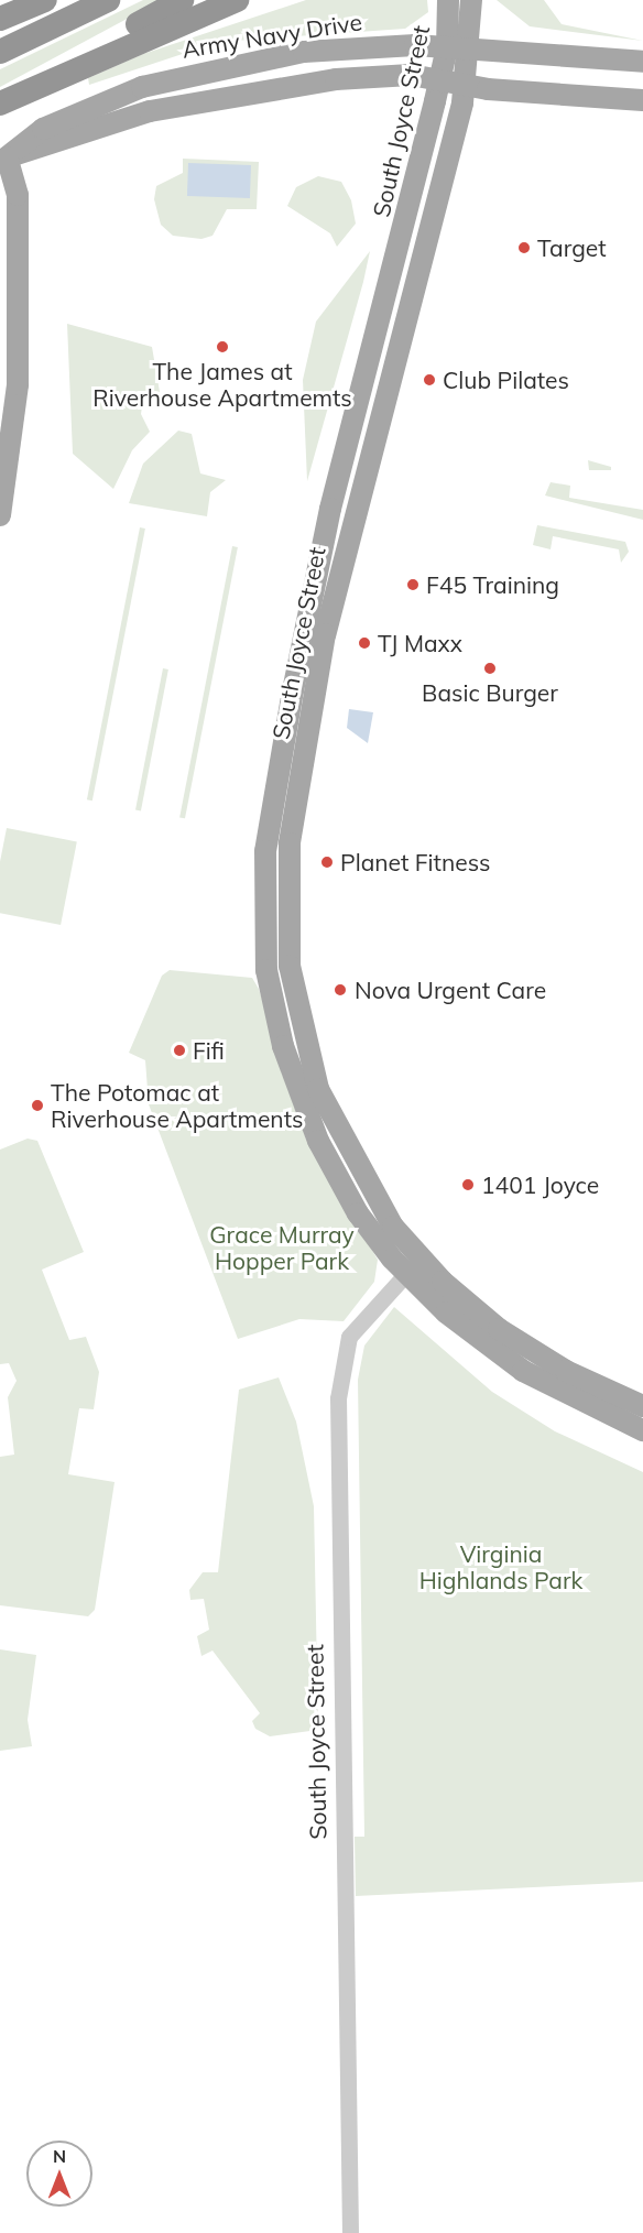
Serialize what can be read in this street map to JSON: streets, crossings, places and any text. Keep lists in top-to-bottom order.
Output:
{
  "streets": {
    "main road": ["Army Navy Drive", "South Joyce Street"]
  },
  "crossings": [
    ["Army Navy Drive", "South Joyce Street"]
  ],
  "parks": ["Grace Murray Hopper Park", "Virginia Highlands Park"],
  "places": [
    "Target",
    "The James at Riverhouse Apartmemts",
    "Club Pilates",
    "F45 Training",
    "TJ Maxx",
    "Basic Burger",
    "Planet Fitness",
    "Nova Urgent Care",
    "Fifi",
    "The Potomac at Riverhouse Apartments",
    "1401 Joyce"
  ],
  "north": "top"
}
